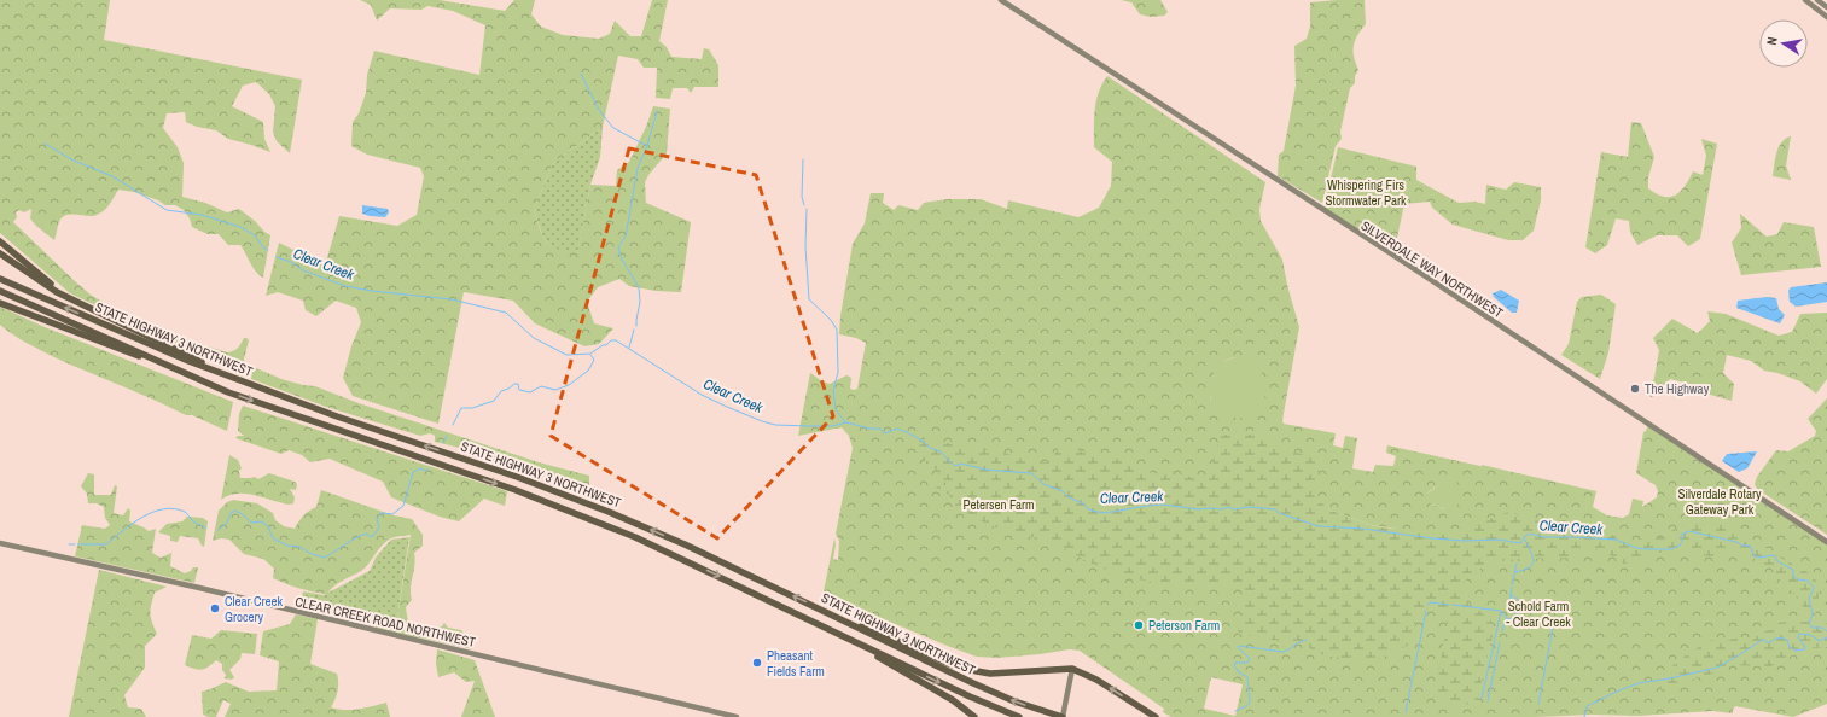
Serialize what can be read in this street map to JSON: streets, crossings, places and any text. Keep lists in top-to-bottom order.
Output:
{
  "streets": {
    "highway": ["STATE HIGHWAY 3 NORTHWEST"],
    "main road": ["SILVERDALE WAY NORTHWEST", "CLEAR CREEK ROAD NORTHWEST"]
  },
  "water": ["Clear Creek"],
  "parks": [
    "Whispering Firs Stormwater Park",
    "Silverdale Rotary Gateway Park",
    "Petersen Farm",
    "Schold Farm - Clear Creek"
  ],
  "places": [
    "The Highway",
    "Clear Creek Grocery",
    "Peterson Farm",
    "Pheasant Fields Farm"
  ],
  "north": "left"
}
